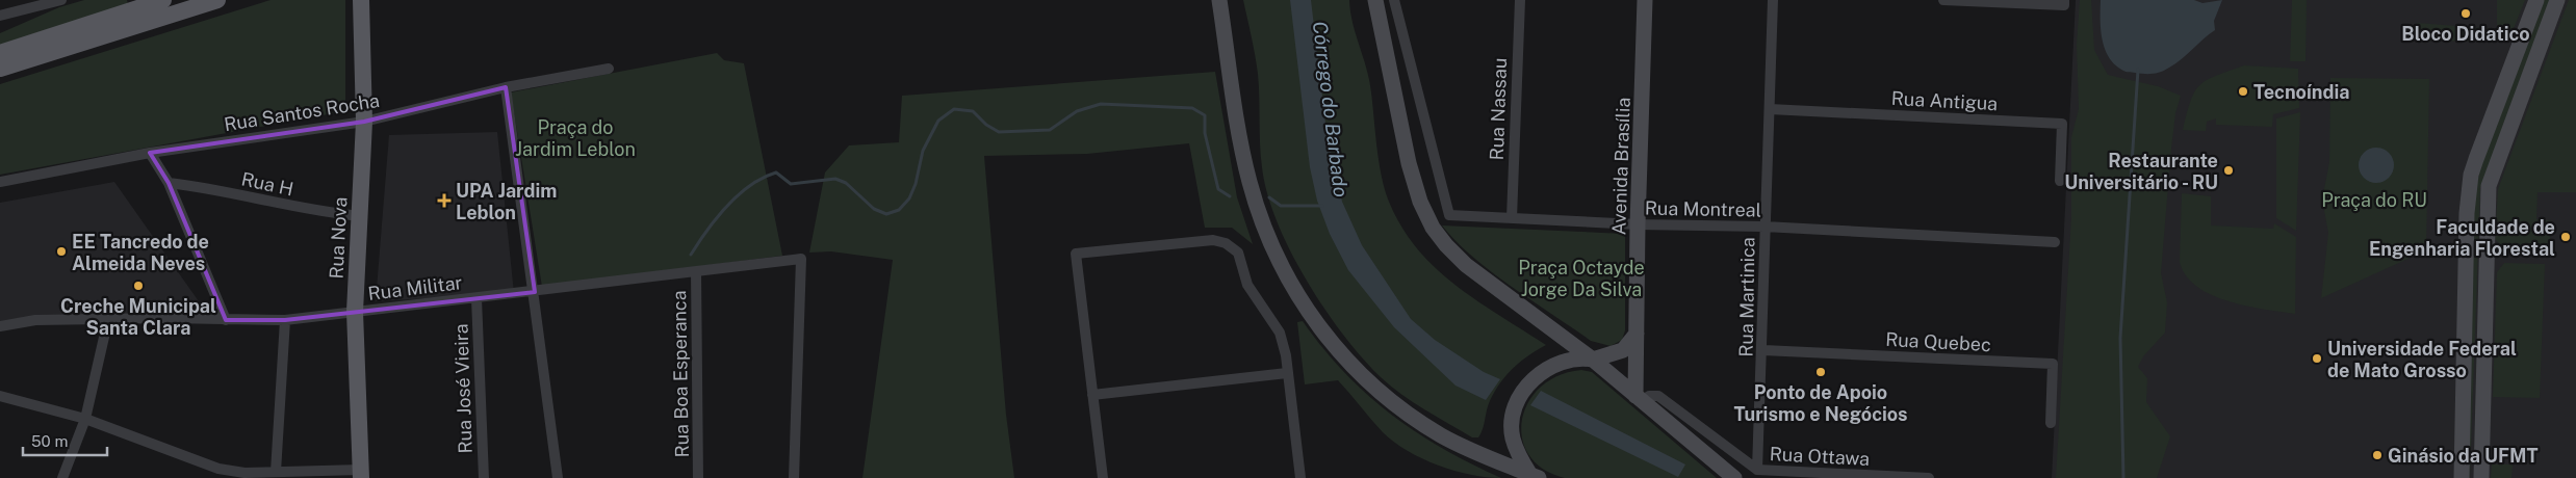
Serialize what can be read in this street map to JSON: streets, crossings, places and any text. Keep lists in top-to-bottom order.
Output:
{
  "streets": {
    "main road": ["Rua Nova"],
    "street": [
      "Rua Antigua",
      "Rua Nassau",
      "Rua Santos Rocha",
      "Avenida Brasília",
      "Rua H",
      "Rua Montreal",
      "Rua Militar",
      "Rua Martinica",
      "Rua Quebec",
      "Rua Boa Esperanca",
      "Rua José Vieira",
      "Rua Ottawa"
    ]
  },
  "crossings": [
    ["Rua Antigua", "Rua Martinica"],
    ["Rua Nassau", "Rua Montreal"],
    ["Rua Santos Rocha", "Rua Nova"],
    ["Avenida Brasília", "Rua Montreal"],
    ["Avenida Brasília", "Rua Ottawa"],
    ["Rua H", "Rua Nova"],
    ["Rua Montreal", "Rua Martinica"],
    ["Rua Nova", "Rua Militar"],
    ["Rua Militar", "Rua Boa Esperanca"],
    ["Rua Militar", "Rua José Vieira"],
    ["Rua Martinica", "Rua Quebec"],
    ["Rua Martinica", "Rua Ottawa"]
  ],
  "water": ["Córrego do Barbado"],
  "parks": ["Praça do Jardim Leblon", "Praça do RU", "Praça Octayde Jorge Da Silva"],
  "places": {
    "other": [
      "Bloco Didatico",
      "Tecnoíndia",
      "Restaurante Universitário - RU",
      "Faculdade de Engenharia Florestal",
      "EE Tancredo de Almeida Neves",
      "Creche Municipal Santa Clara",
      "Universidade Federal de Mato Grosso",
      "Ponto de Apoio Turismo e Negócios",
      "Ginásio da UFMT"
    ],
    "health": ["UPA Jardim Leblon"]
  },
  "scale_bar": "50 m"
}
